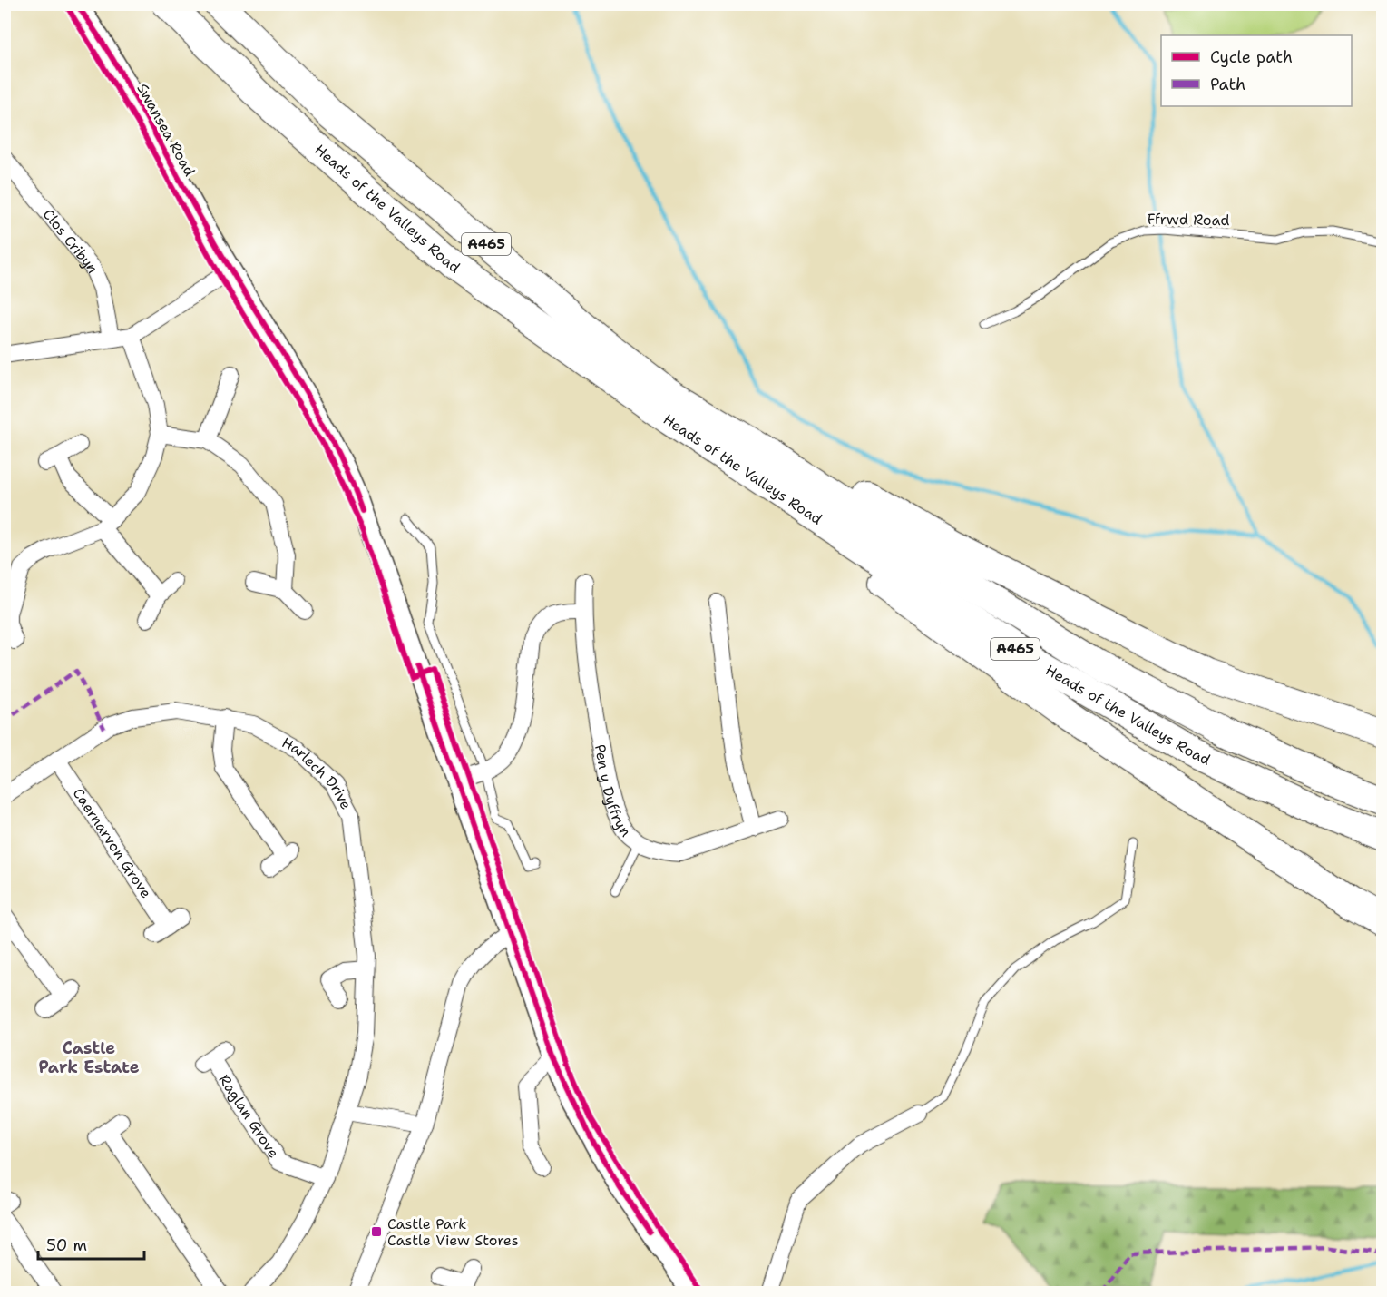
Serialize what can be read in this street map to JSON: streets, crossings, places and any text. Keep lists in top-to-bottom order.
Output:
{
  "streets": {
    "highway": ["Heads of the Valleys Road", "A465"],
    "street": [
      "Swansea Road",
      "Clos Cribyn",
      "Harlech Drive",
      "Pen y Dyffryn",
      "Caernarvon Grove",
      "Raglan Grove"
    ],
    "lane": ["Ffrwd Road"]
  },
  "crossings": [
    ["Harlech Drive", "Caernarvon Grove"],
    ["Harlech Drive", "Raglan Grove"]
  ],
  "districts": ["Castle Park Estate"],
  "places": {
    "transit": ["Castle Park Castle View Stores"]
  },
  "legend": ["Cycle path", "Path"],
  "scale_bar": "50 m"
}
